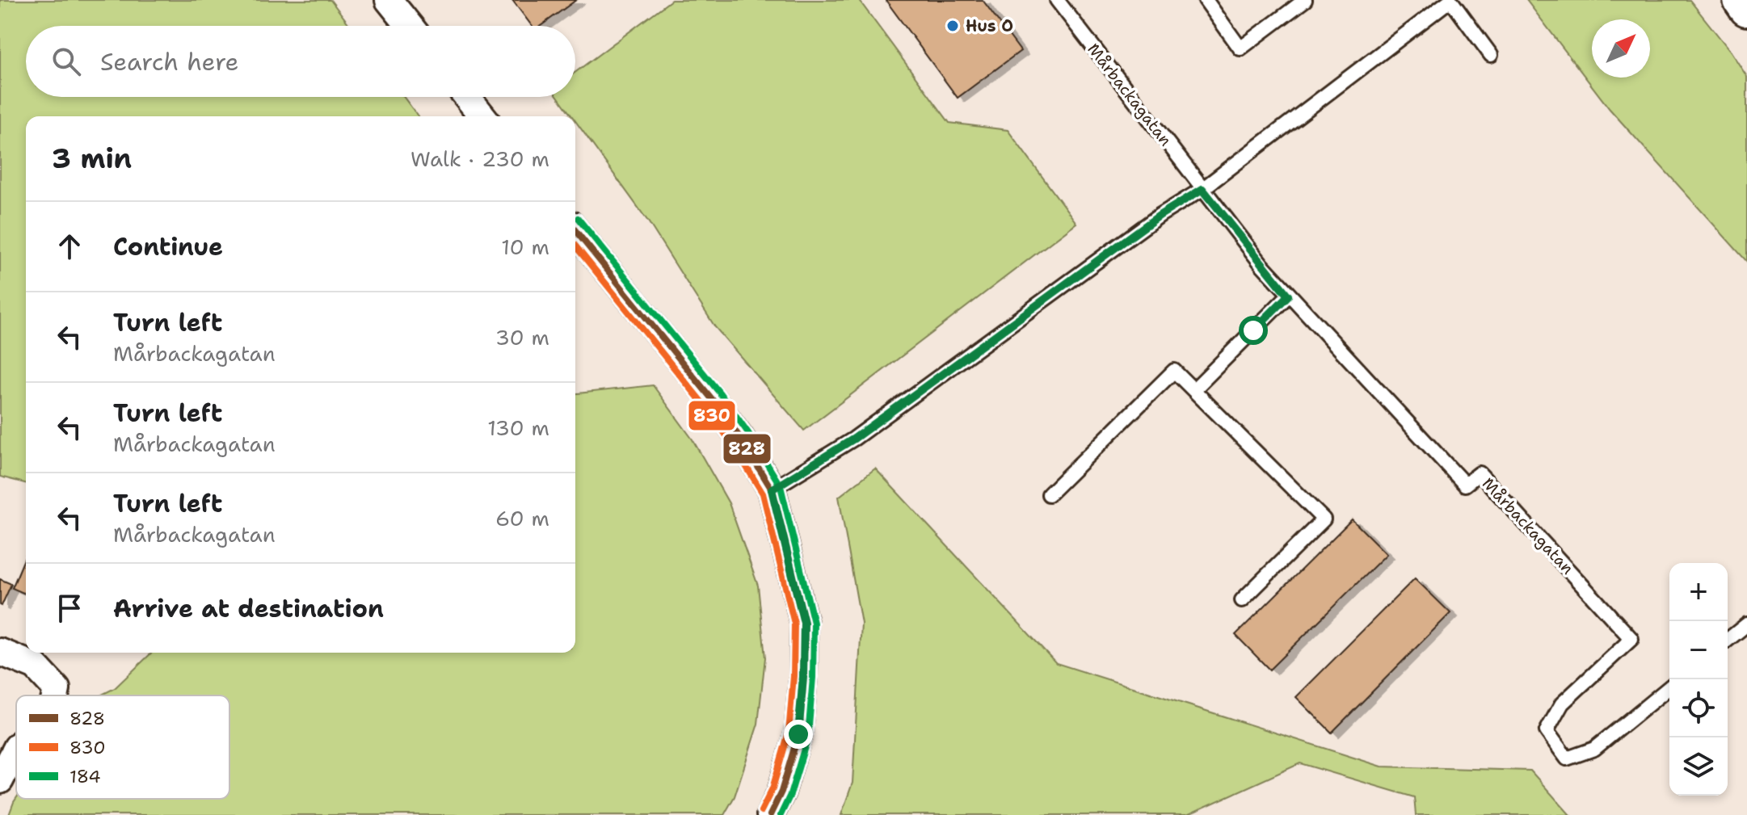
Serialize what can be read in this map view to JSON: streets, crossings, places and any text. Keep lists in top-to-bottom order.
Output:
{
  "streets": {
    "lane": ["Mårbackagatan"]
  },
  "places": ["Hus O"],
  "lines": ["transit line 184", "transit line 828", "transit line 830"],
  "legend": ["828", "830", "184"],
  "north": "top right",
  "page": {
    "search": "Search here",
    "heading": ["3 min", "Walk · 230 m"],
    "list": [
      ["Continue", "10 m"],
      ["Turn left", "Mårbackagatan", "30 m"],
      ["Turn left", "Mårbackagatan", "130 m"],
      ["Turn left", "Mårbackagatan", "60 m"],
      "Arrive at destination"
    ],
    "map_buttons": ["+", "−"]
  }
}
